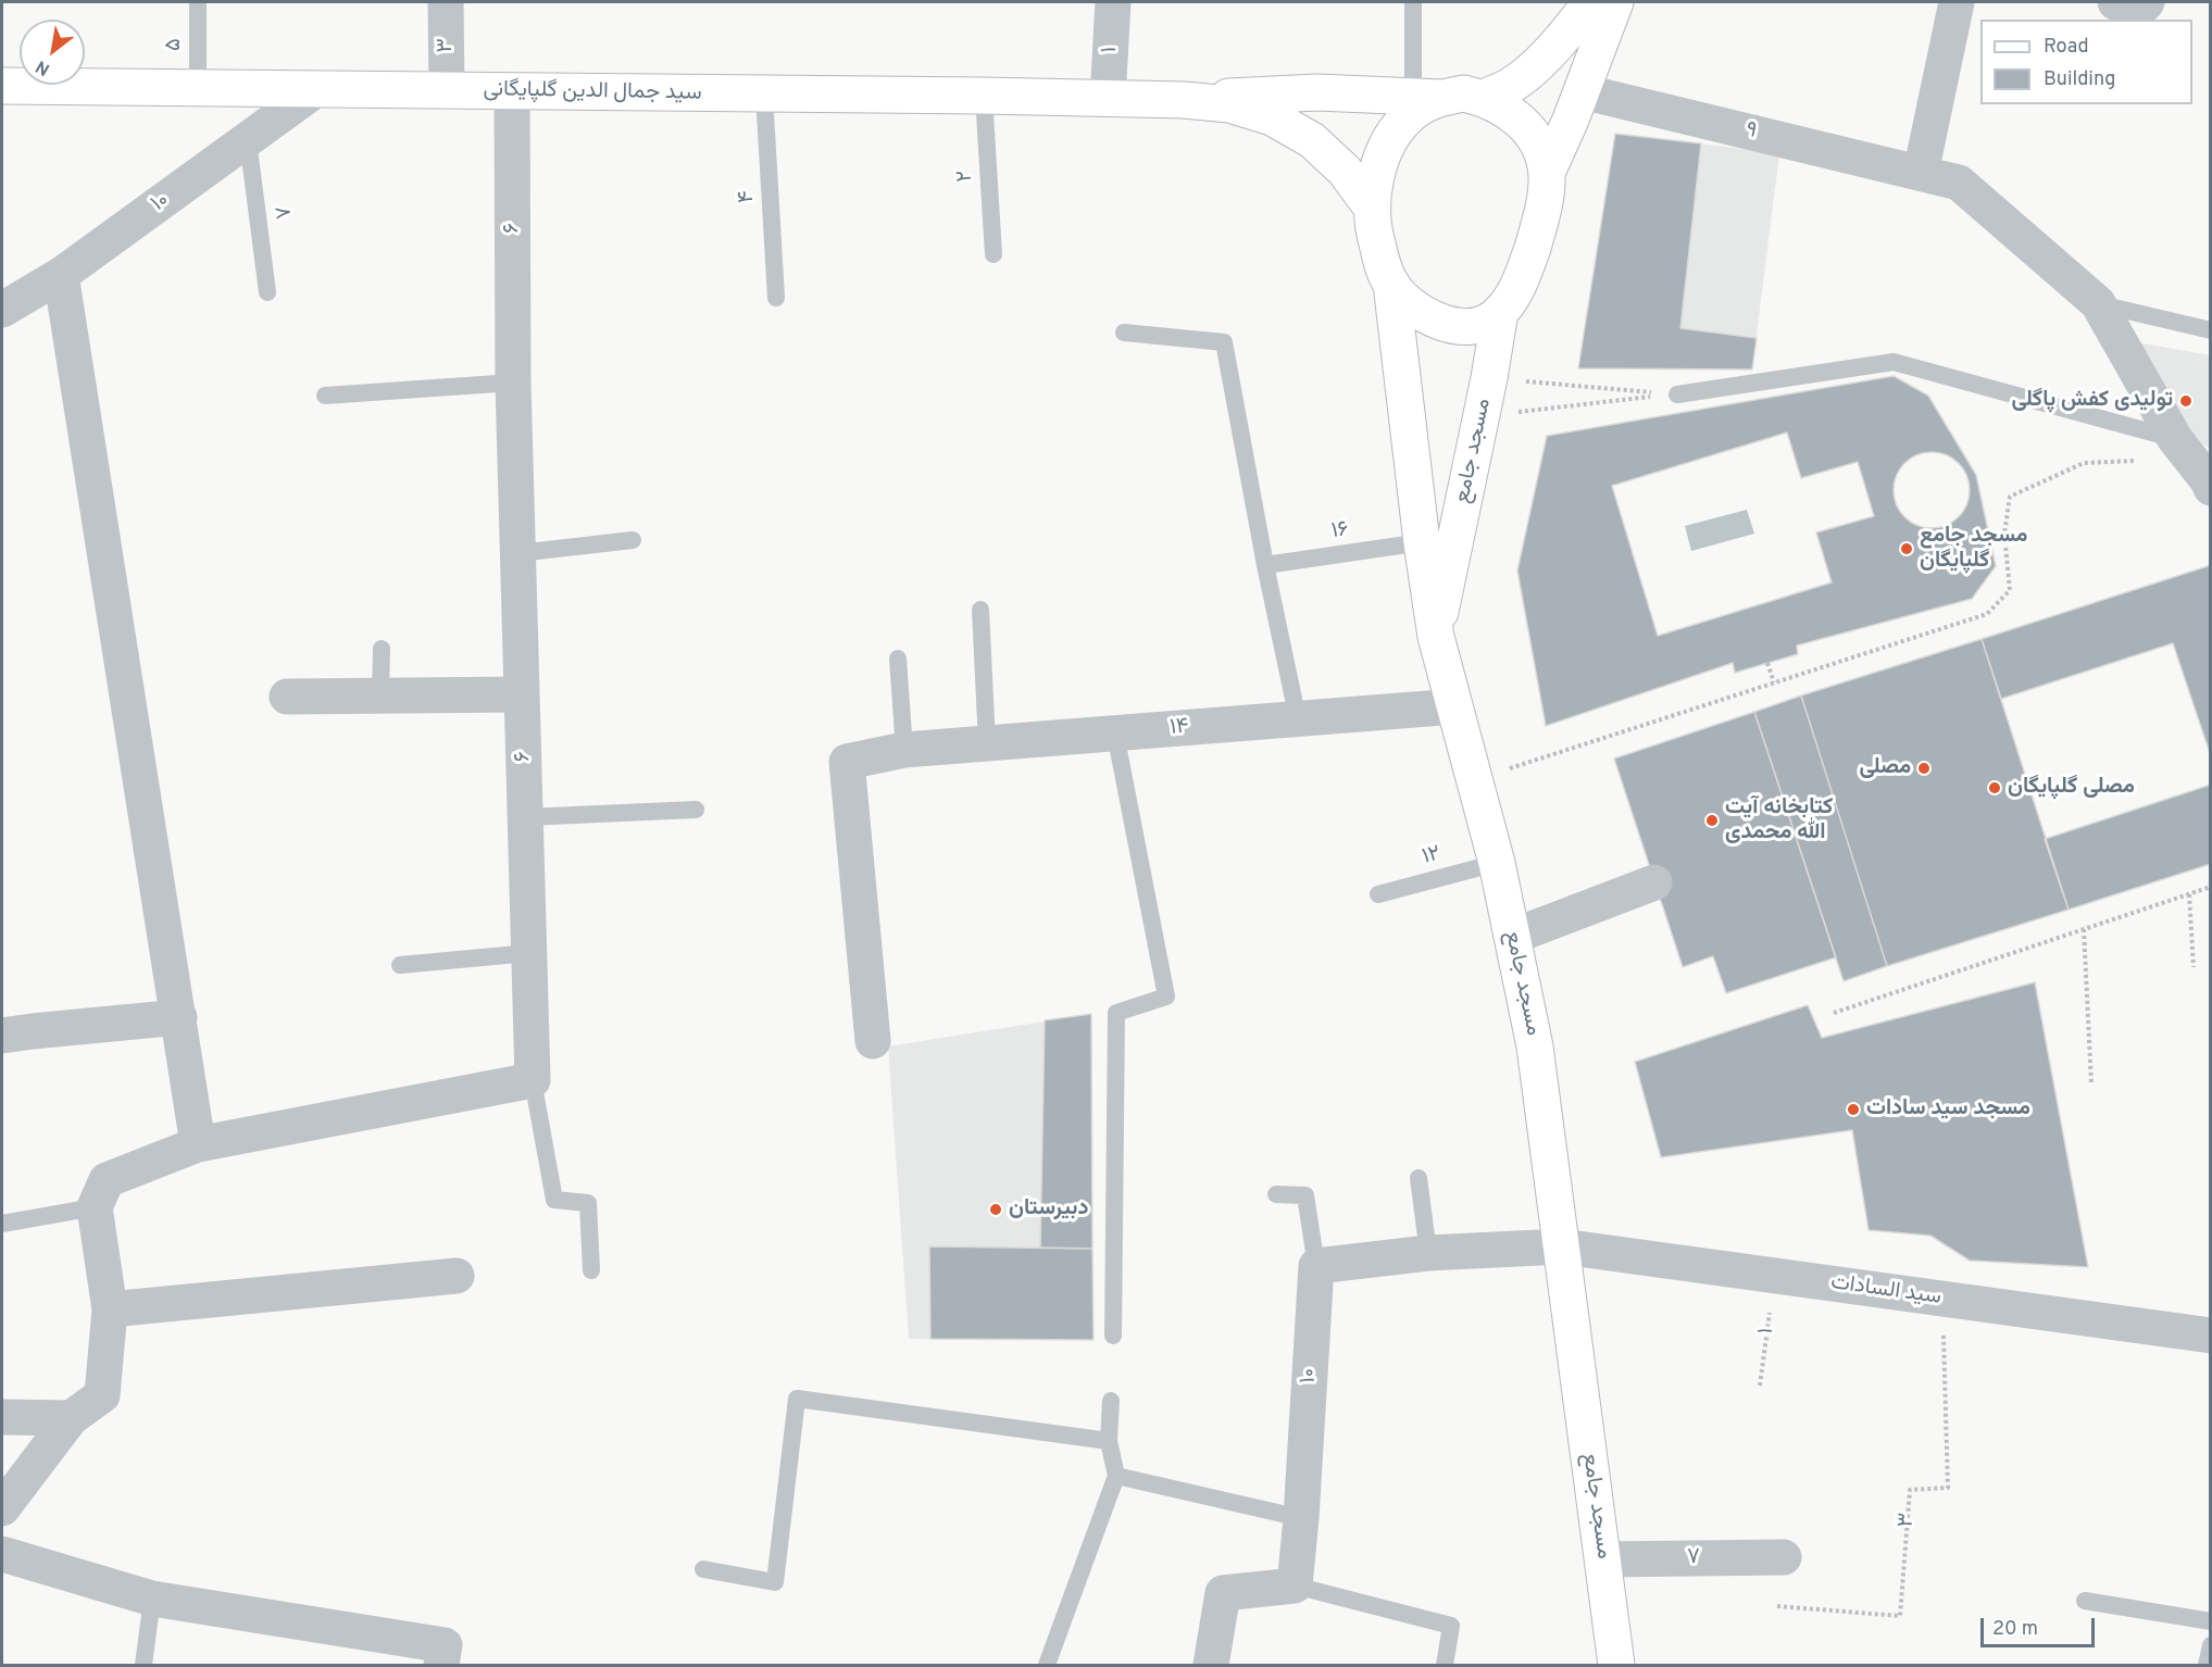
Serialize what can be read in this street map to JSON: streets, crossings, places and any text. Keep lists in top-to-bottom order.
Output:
{
  "streets": {
    "main road": ["سید جمال الدین گلپایگانی", "مسجد جامع"],
    "street": [
      "۳",
      "۱",
      "۹",
      "۱۰",
      "۶",
      "۱۴",
      "سید السادات",
      "۷"
    ],
    "lane": [
      "۵",
      "۲",
      "۴",
      "۸",
      "۱۶",
      "۱۲"
    ]
  },
  "crossings": [
    ["۵", "سید جمال الدین گلپایگانی"],
    ["۳", "سید جمال الدین گلپایگانی"],
    ["۳", "سید السادات"],
    ["۱", "سید جمال الدین گلپایگانی"],
    ["۱", "سید السادات"],
    ["سید جمال الدین گلپایگانی", "۲"],
    ["سید جمال الدین گلپایگانی", "۴"],
    ["سید جمال الدین گلپایگانی", "۱۰"],
    ["سید جمال الدین گلپایگانی", "۶"],
    ["۱۰", "۸"],
    ["مسجد جامع", "۱۴"],
    ["مسجد جامع", "۱۲"],
    ["مسجد جامع", "سید السادات"],
    ["مسجد جامع", "۷"]
  ],
  "places": [
    "تولیدی کفش پاگلی",
    "مسجد جامع گلپایگان",
    "مصلی",
    "مصلی گلپایگان",
    "کتابخانه آیت الله محمدی",
    "مسجد سید سادات",
    "دبیرستان"
  ],
  "legend": ["Road", "Building"],
  "scale_bar": "20 m",
  "north": "bottom left"
}
